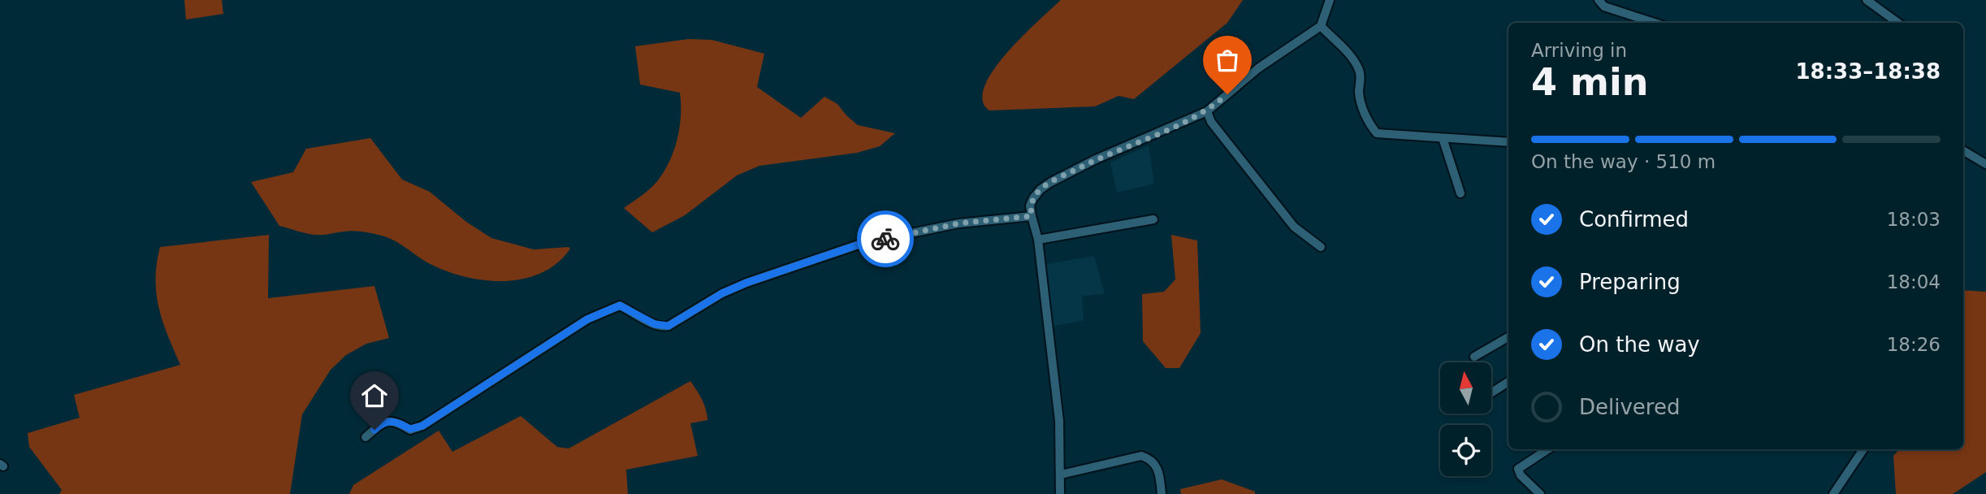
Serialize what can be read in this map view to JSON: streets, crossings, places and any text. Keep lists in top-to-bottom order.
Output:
{
  "north": "top",
  "page": {
    "heading": ["4 min", "Arriving in", "18:33–18:38"],
    "bar": "On the way · 510 m",
    "list": [
      ["Confirmed", "18:03"],
      ["Preparing", "18:04"],
      ["On the way", "18:26"],
      "Delivered"
    ]
  }
}
